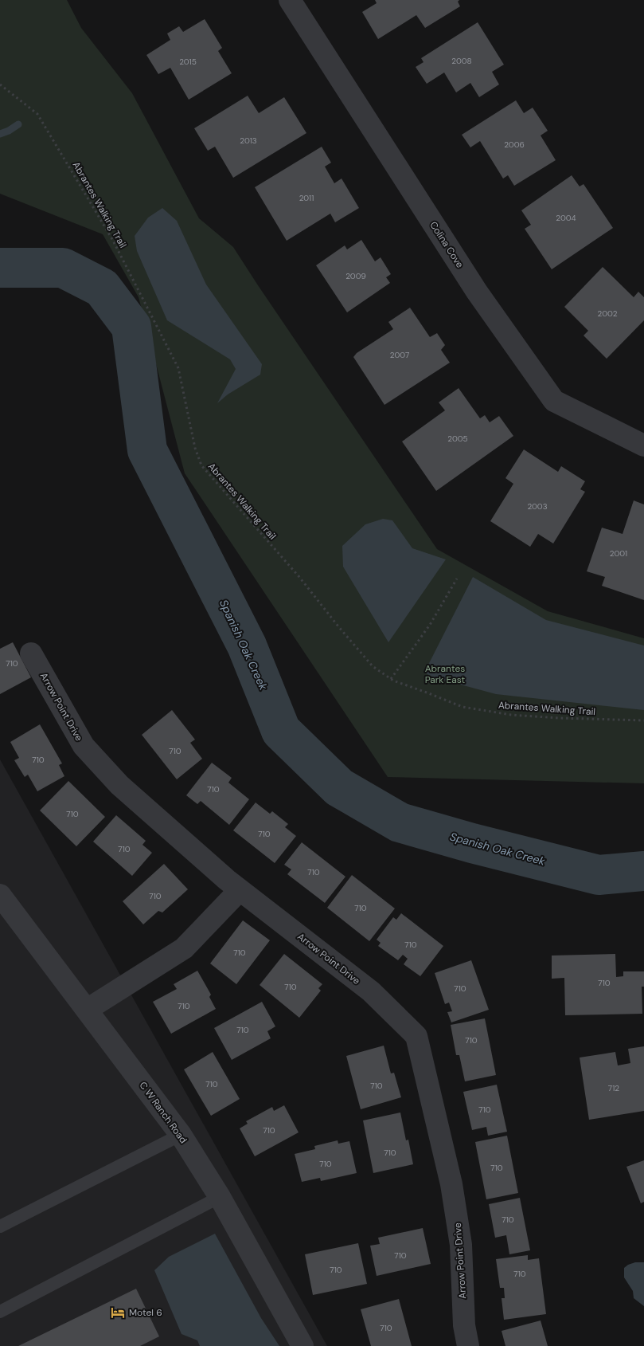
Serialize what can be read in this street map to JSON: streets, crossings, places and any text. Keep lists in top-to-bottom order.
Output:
{
  "streets": {
    "street": ["Colina Cove", "Arrow Point Drive", "C W Ranch Road"],
    "path": ["Abrantes Walking Trail"]
  },
  "water": ["Spanish Oak Creek"],
  "parks": ["Abrantes Park East"],
  "places": {
    "hotel": ["Motel 6"]
  },
  "house_numbers": [
    "2008",
    "2015",
    "2013",
    "2006",
    "2011",
    "2004",
    "2009",
    "2002",
    "2007",
    "2005",
    "2003",
    "2001",
    "710",
    "710",
    "710",
    "710",
    "710",
    "710",
    "710",
    "710",
    "710",
    "710",
    "710",
    "710",
    "710",
    "710",
    "710",
    "710",
    "710",
    "710",
    "710",
    "710",
    "712",
    "710",
    "710",
    "710",
    "710",
    "710",
    "710",
    "710",
    "710",
    "710",
    "710"
  ]
}
